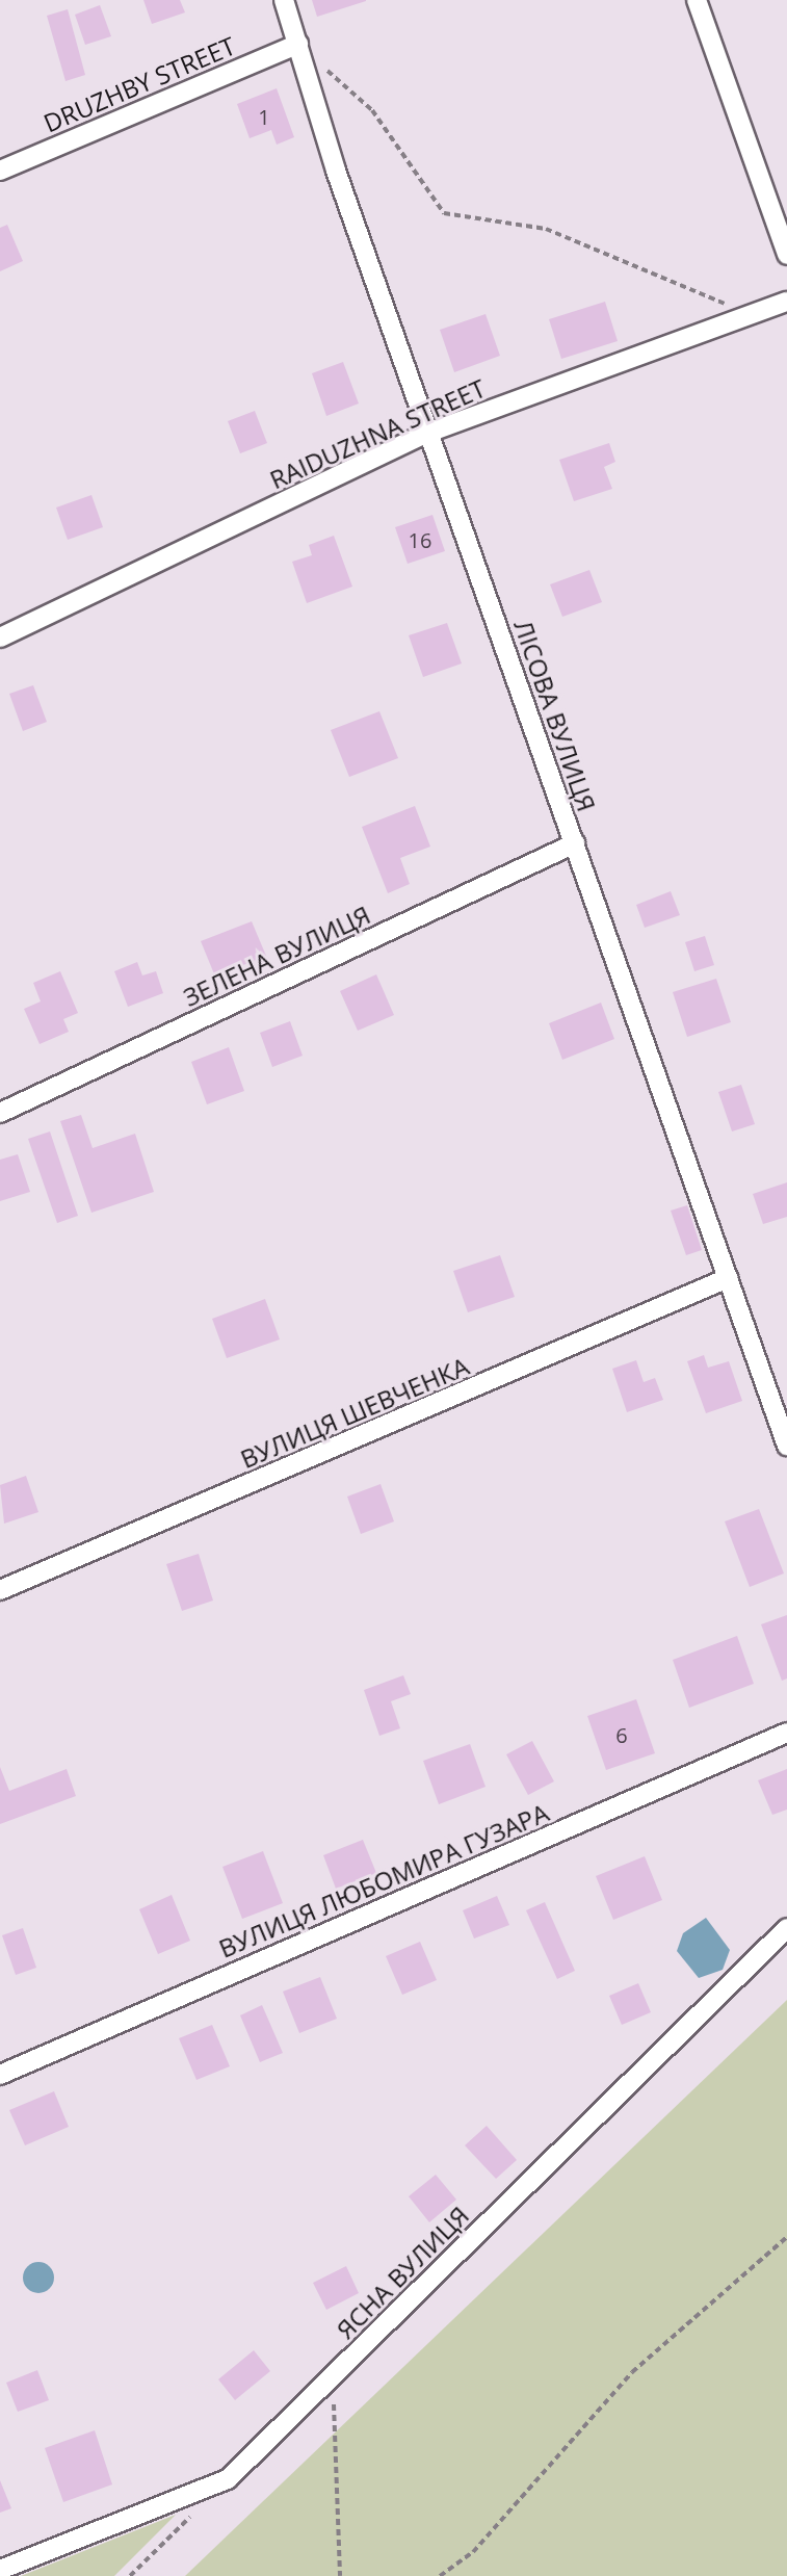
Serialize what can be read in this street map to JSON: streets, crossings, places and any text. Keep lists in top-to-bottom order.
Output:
{
  "streets": {
    "street": [
      "DRUZHBY STREET",
      "RAIDUZHNA STREET",
      "ЛІСОВА ВУЛИЦЯ",
      "ЗЕЛЕНА ВУЛИЦЯ",
      "ВУЛИЦЯ ШЕВЧЕНКА",
      "ВУЛИЦЯ ЛЮБОМИРА ГУЗАРА",
      "ЯСНА ВУЛИЦЯ"
    ]
  },
  "crossings": [
    ["DRUZHBY STREET", "ЛІСОВА ВУЛИЦЯ"],
    ["RAIDUZHNA STREET", "ЛІСОВА ВУЛИЦЯ"],
    ["ЛІСОВА ВУЛИЦЯ", "ЗЕЛЕНА ВУЛИЦЯ"],
    ["ЛІСОВА ВУЛИЦЯ", "ВУЛИЦЯ ШЕВЧЕНКА"]
  ],
  "house_numbers": ["1", "16", "6"]
}
